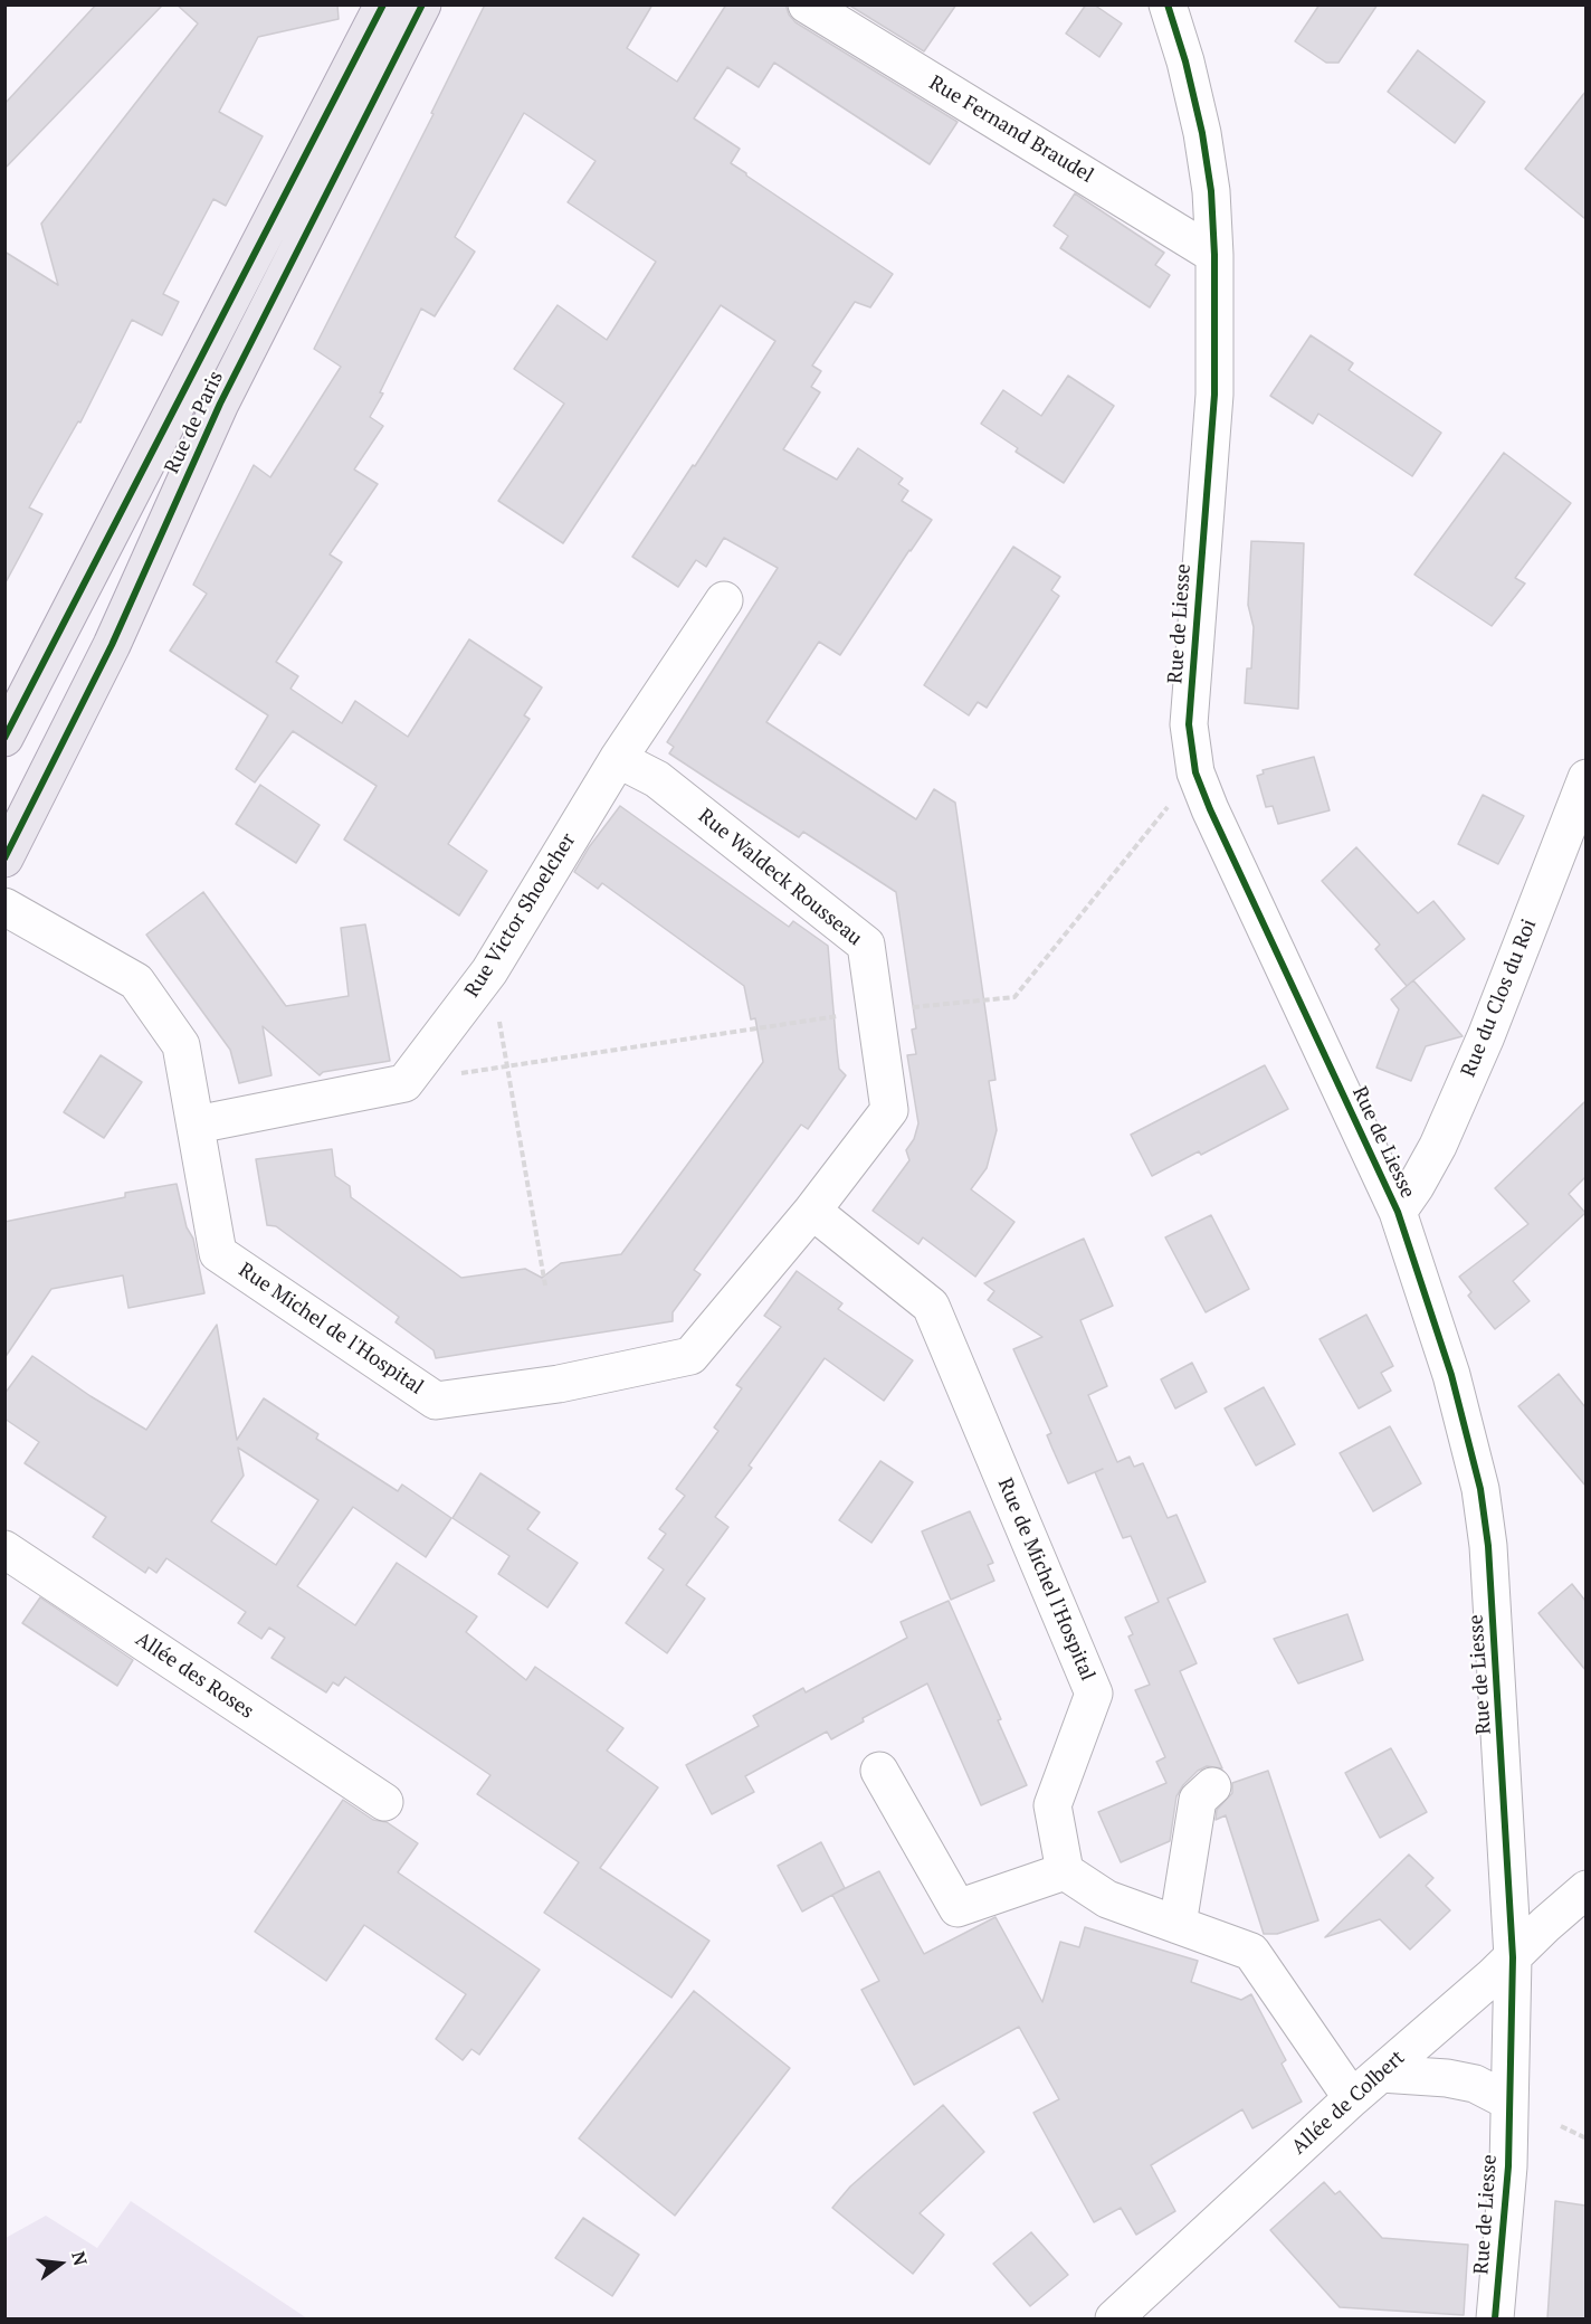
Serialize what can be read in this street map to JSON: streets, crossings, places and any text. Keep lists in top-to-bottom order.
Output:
{
  "streets": {
    "main road": ["Rue de Paris"],
    "street": [
      "Rue Fernand Braudel",
      "Rue de Liesse",
      "Rue Waldeck Rousseau",
      "Rue Victor Shoelcher",
      "Rue du Clos du Roi",
      "Rue Michel de l'Hospital",
      "Rue de Michel l'Hospital",
      "Allée des Roses",
      "Allée de Colbert"
    ]
  },
  "crossings": [
    ["Rue Fernand Braudel", "Rue de Liesse"],
    ["Rue de Liesse", "Rue du Clos du Roi"],
    ["Rue de Liesse", "Allée de Colbert"],
    ["Rue Waldeck Rousseau", "Rue Victor Shoelcher"],
    ["Rue Waldeck Rousseau", "Rue Michel de l'Hospital"],
    ["Rue Waldeck Rousseau", "Rue de Michel l'Hospital"],
    ["Rue Victor Shoelcher", "Rue Michel de l'Hospital"],
    ["Rue Michel de l'Hospital", "Rue de Michel l'Hospital"]
  ],
  "north": "right"
}
